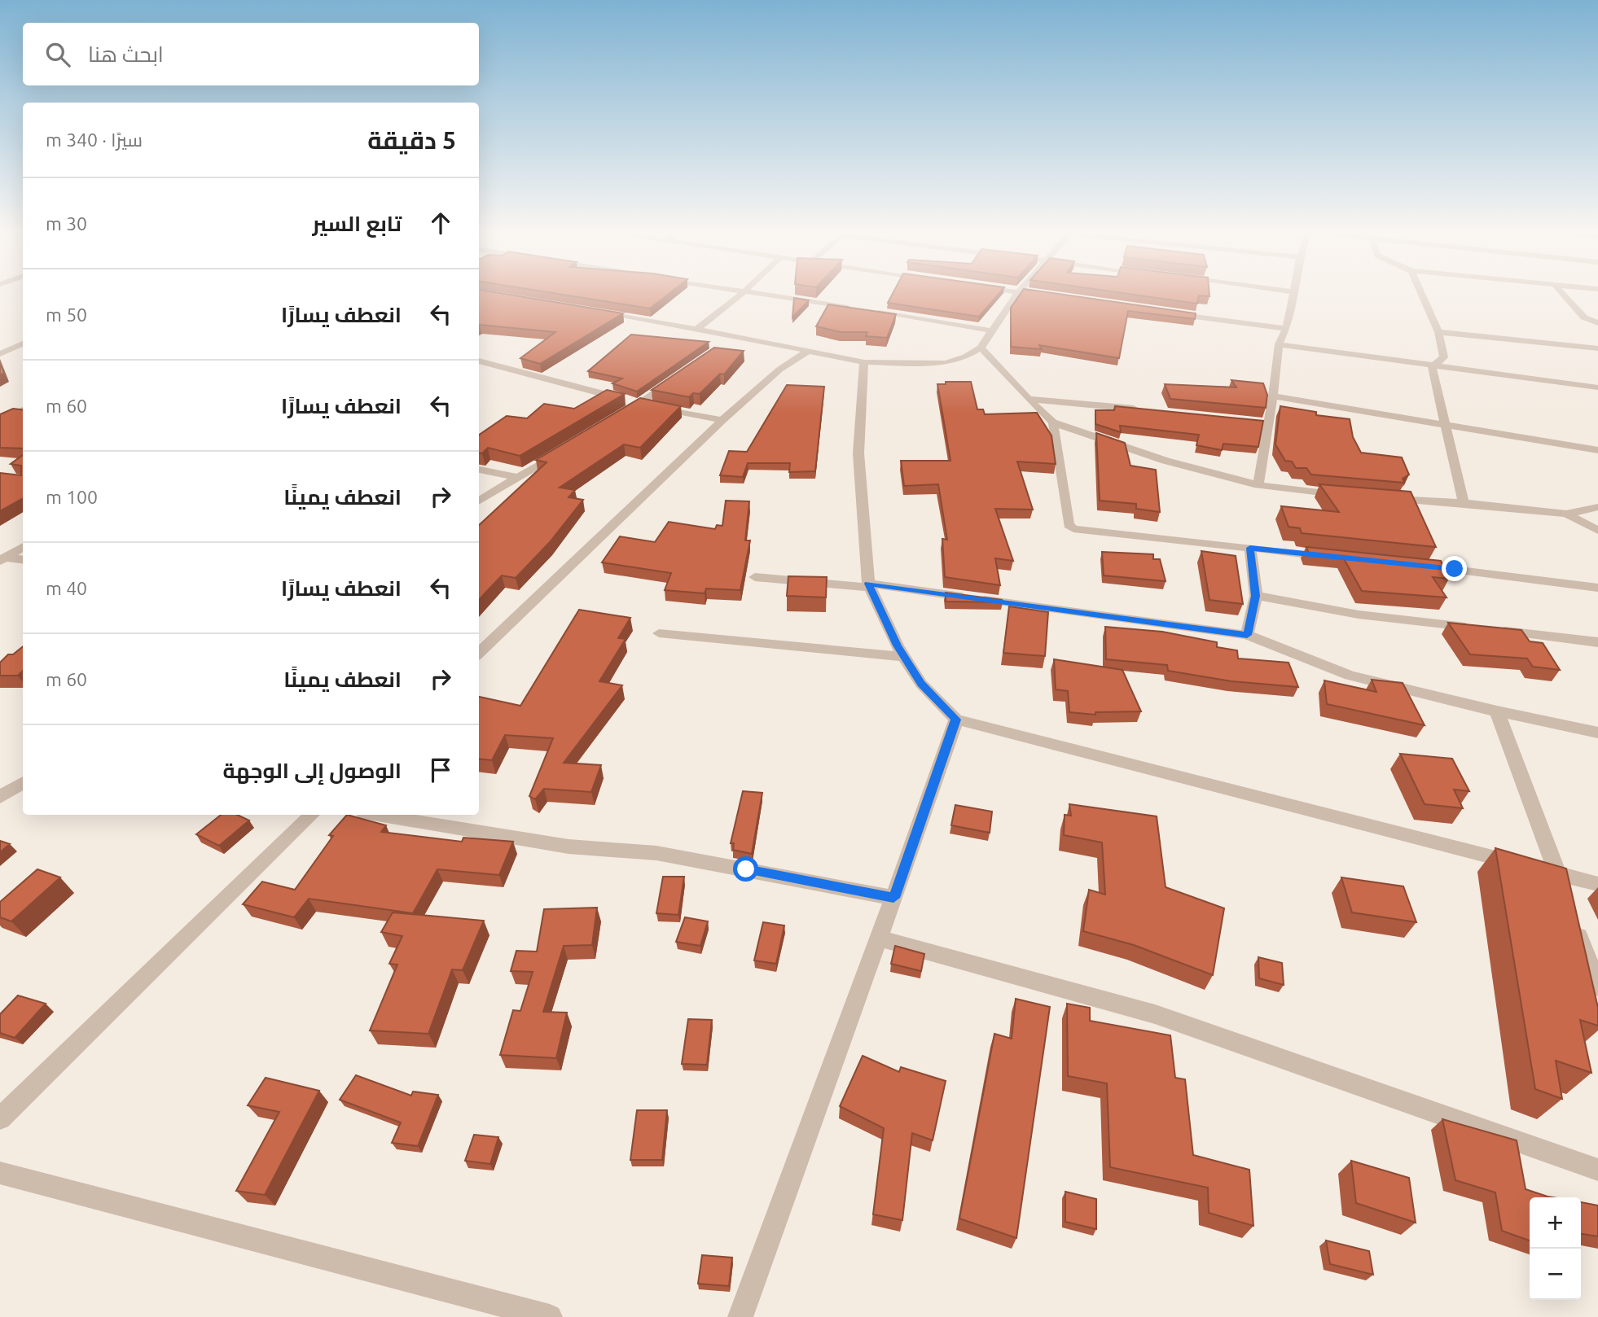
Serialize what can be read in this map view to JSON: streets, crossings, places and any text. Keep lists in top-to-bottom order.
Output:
{
  "page": {
    "search": "ابحث هنا",
    "heading": ["5 دقيقة", "سيرًا · 340 m"],
    "list": [
      ["تابع السير", "30 m"],
      ["انعطف يسارًا", "50 m"],
      ["انعطف يسارًا", "60 m"],
      ["انعطف يمينًا", "100 m"],
      ["انعطف يسارًا", "40 m"],
      ["انعطف يمينًا", "60 m"],
      "الوصول إلى الوجهة"
    ],
    "map_buttons": ["+", "−"]
  }
}
